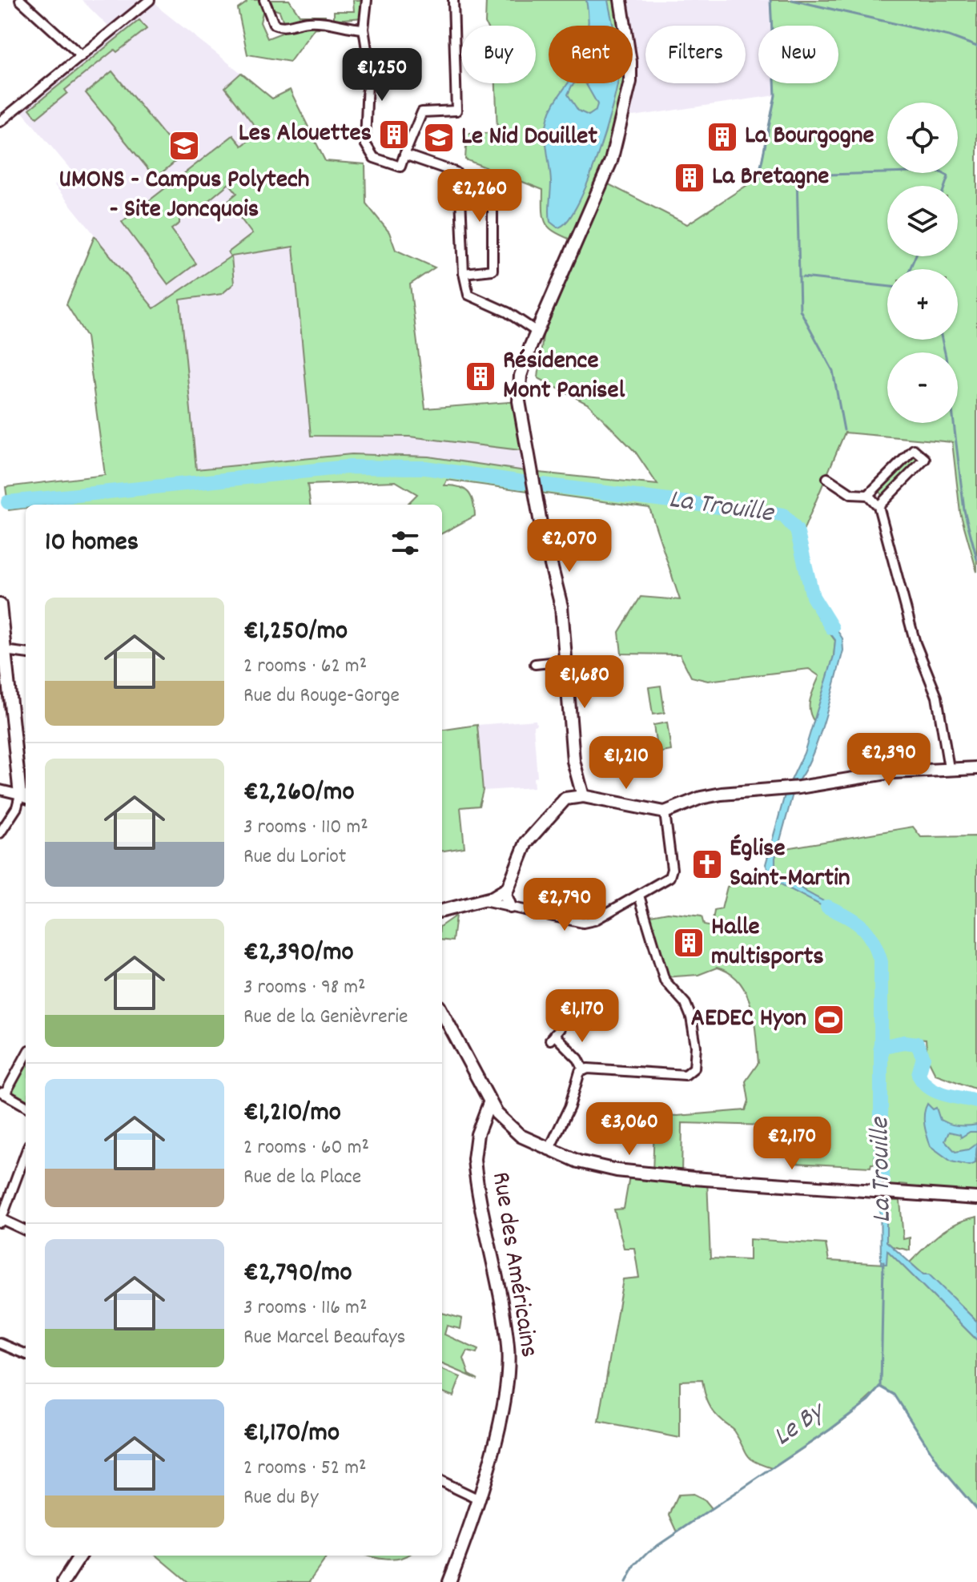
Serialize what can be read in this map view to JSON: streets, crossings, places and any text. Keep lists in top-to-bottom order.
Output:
{
  "streets": {
    "street": ["Rue des Américains"]
  },
  "water": ["La Trouille", "Le By"],
  "places": {
    "building": [
      "Les Alouettes",
      "La Bourgogne",
      "La Bretagne",
      "Résidence Mont Panisel",
      "Halle multisports"
    ],
    "school or university": ["Le Nid Douillet", "UMONS - Campus Polytech - Site Joncquois"],
    "church": ["Église Saint-Martin"],
    "sports": ["AEDEC Hyon"]
  },
  "page": {
    "chip": [
      "Buy",
      "Rent",
      "Filters",
      "New"
    ],
    "price": [
      "€1,250",
      "€2,260",
      "€2,070",
      "€1,680",
      "€2,390",
      "€1,210",
      "€2,790",
      "€1,170",
      "€3,060",
      "€2,170"
    ],
    "map_buttons": ["+", "−"],
    "heading": "10 homes",
    "list": [
      {
        "name": "€1,250/mo",
        "note": "2 rooms · 62 m² · Rue du Rouge-Gorge"
      },
      {
        "name": "€2,260/mo",
        "note": "3 rooms · 110 m² · Rue du Loriot"
      },
      {
        "name": "€2,390/mo",
        "note": "3 rooms · 98 m² · Rue de la Genièvrerie"
      },
      {
        "name": "€1,210/mo",
        "note": "2 rooms · 60 m² · Rue de la Place"
      },
      {
        "name": "€2,790/mo",
        "note": "3 rooms · 116 m² · Rue Marcel Beaufays"
      },
      {
        "name": "€1,170/mo",
        "note": "2 rooms · 52 m² · Rue du By"
      }
    ]
  }
}
